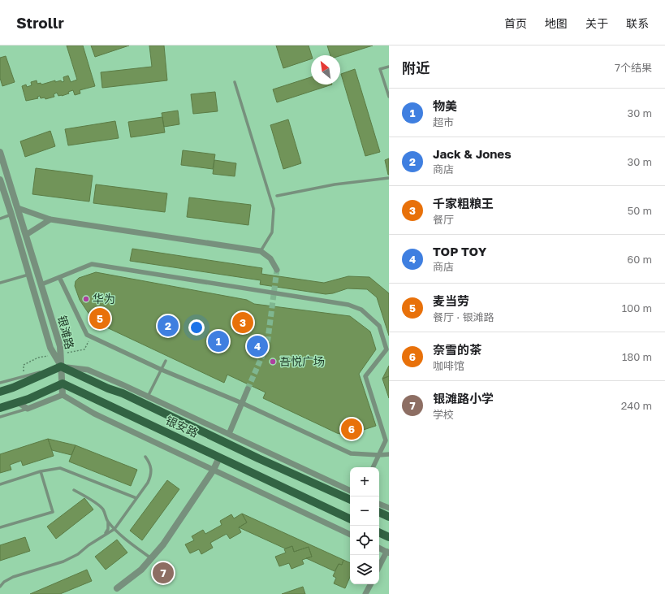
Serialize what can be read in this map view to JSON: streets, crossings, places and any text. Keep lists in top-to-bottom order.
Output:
{
  "streets": {
    "main road": ["银安路"],
    "street": ["银滩路"]
  },
  "crossings": [
    ["银滩路", "银安路"]
  ],
  "places": ["华为", "吾悦广场"],
  "north": "top left",
  "page": {
    "header": "Strollr",
    "nav": [
      "首页",
      "地图",
      "关于",
      "联系"
    ],
    "heading": ["附近", "7个结果"],
    "list": [
      {
        "mark": "1",
        "name": "物美",
        "note": "超市",
        "value": "30 m"
      },
      {
        "mark": "2",
        "name": "Jack & Jones",
        "note": "商店",
        "value": "30 m"
      },
      {
        "mark": "3",
        "name": "千家粗粮王",
        "note": "餐厅",
        "value": "50 m"
      },
      {
        "mark": "4",
        "name": "TOP TOY",
        "note": "商店",
        "value": "60 m"
      },
      {
        "mark": "5",
        "name": "麦当劳",
        "note": "餐厅 · 银滩路",
        "value": "100 m"
      },
      {
        "mark": "6",
        "name": "奈雪的茶",
        "note": "咖啡馆",
        "value": "180 m"
      },
      {
        "mark": "7",
        "name": "银滩路小学",
        "note": "学校",
        "value": "240 m"
      }
    ],
    "pins": [
      "5",
      "3",
      "2",
      "1",
      "4",
      "6",
      "7"
    ],
    "map_buttons": ["+", "−"]
  }
}
